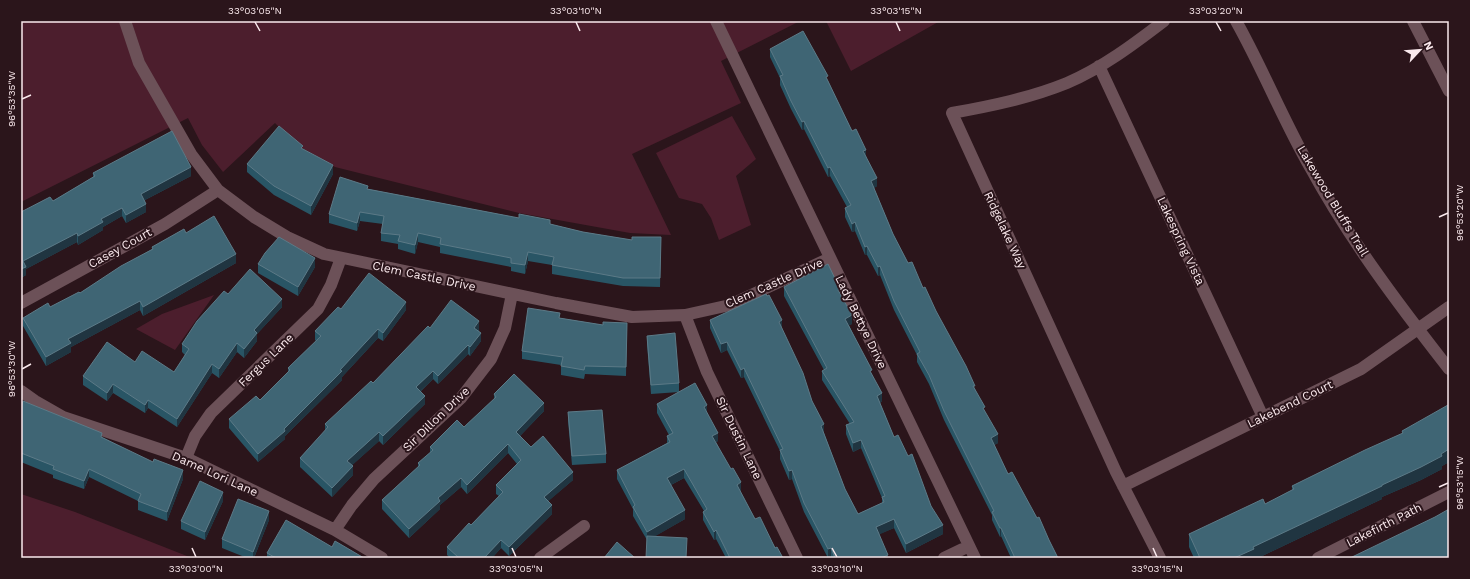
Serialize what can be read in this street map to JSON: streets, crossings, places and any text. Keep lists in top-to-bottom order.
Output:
{
  "streets": {
    "street": [
      "Lakewood Bluffs Trail",
      "Ridgelake Way",
      "Lakespring Vista",
      "Casey Court",
      "Clem Castle Drive",
      "Lady Bettye Drive",
      "Fergus Lane",
      "Lakebend Court",
      "Sir Dillon Drive",
      "Sir Dustin Lane",
      "Dame Lori Lane",
      "Lakefirth Path"
    ]
  },
  "crossings": [
    ["Lakewood Bluffs Trail", "Lakebend Court"],
    ["Ridgelake Way", "Lakespring Vista"],
    ["Ridgelake Way", "Lakebend Court"],
    ["Lakespring Vista", "Lakebend Court"],
    ["Casey Court", "Clem Castle Drive"],
    ["Clem Castle Drive", "Lady Bettye Drive"],
    ["Clem Castle Drive", "Fergus Lane"],
    ["Clem Castle Drive", "Sir Dillon Drive"],
    ["Clem Castle Drive", "Sir Dustin Lane"],
    ["Fergus Lane", "Dame Lori Lane"],
    ["Sir Dillon Drive", "Dame Lori Lane"]
  ],
  "north": "top right",
  "coordinates": [
    "33°03'05\"N",
    "33°03'10\"N",
    "33°03'15\"N",
    "33°03'20\"N",
    "96°53'35\"W",
    "96°53'20\"W",
    "96°53'30\"W",
    "96°53'15\"W",
    "33°03'00\"N"
  ]
}
